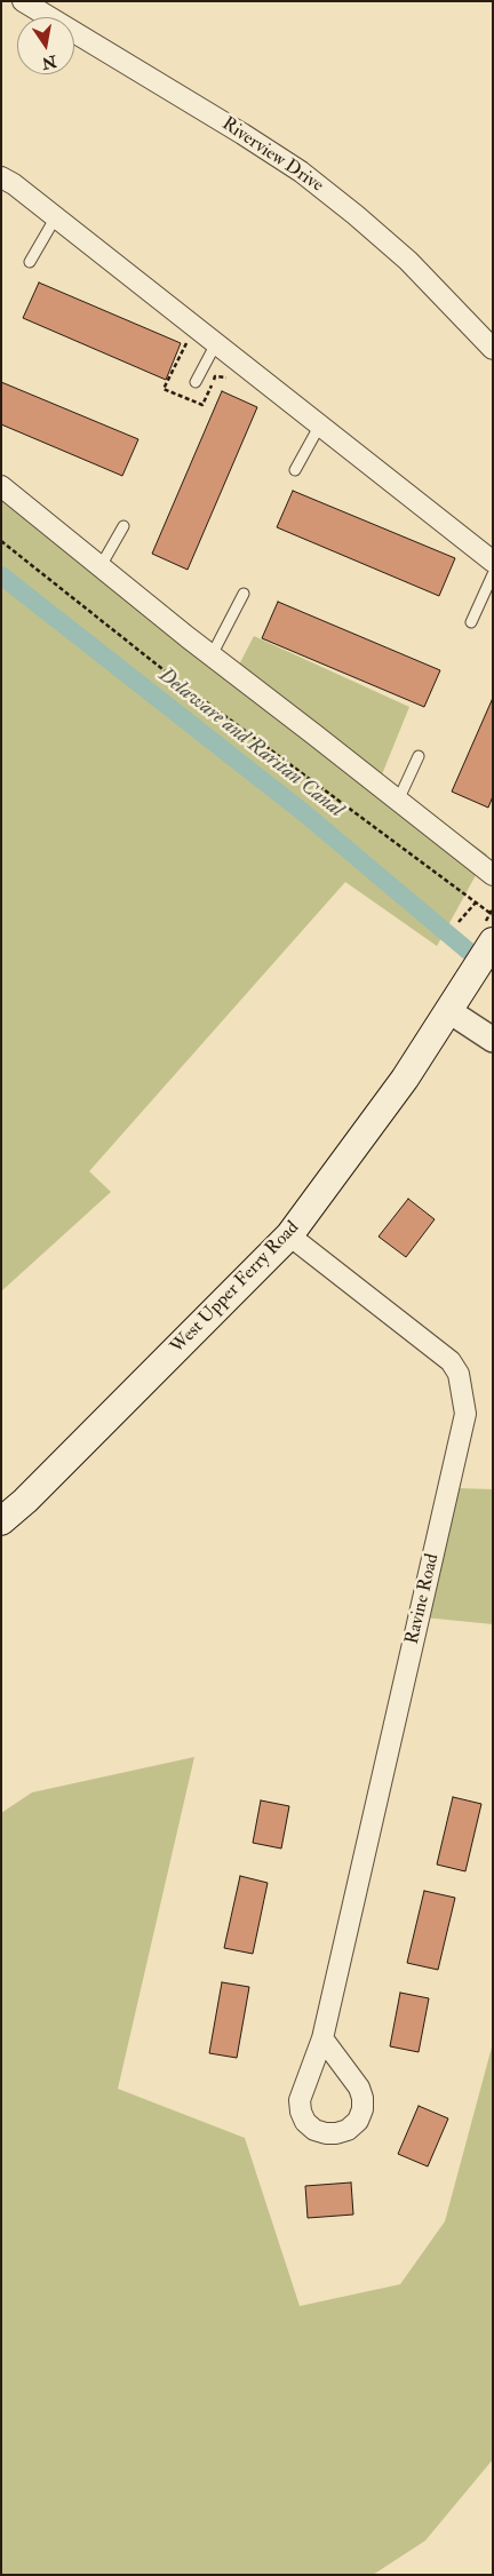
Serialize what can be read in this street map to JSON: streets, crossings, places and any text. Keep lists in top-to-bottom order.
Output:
{
  "streets": {
    "main road": ["West Upper Ferry Road"],
    "street": ["Riverview Drive", "Ravine Road"]
  },
  "crossings": [
    ["West Upper Ferry Road", "Ravine Road"]
  ],
  "water": ["Delaware and Raritan Canal"],
  "north": "bottom"
}
